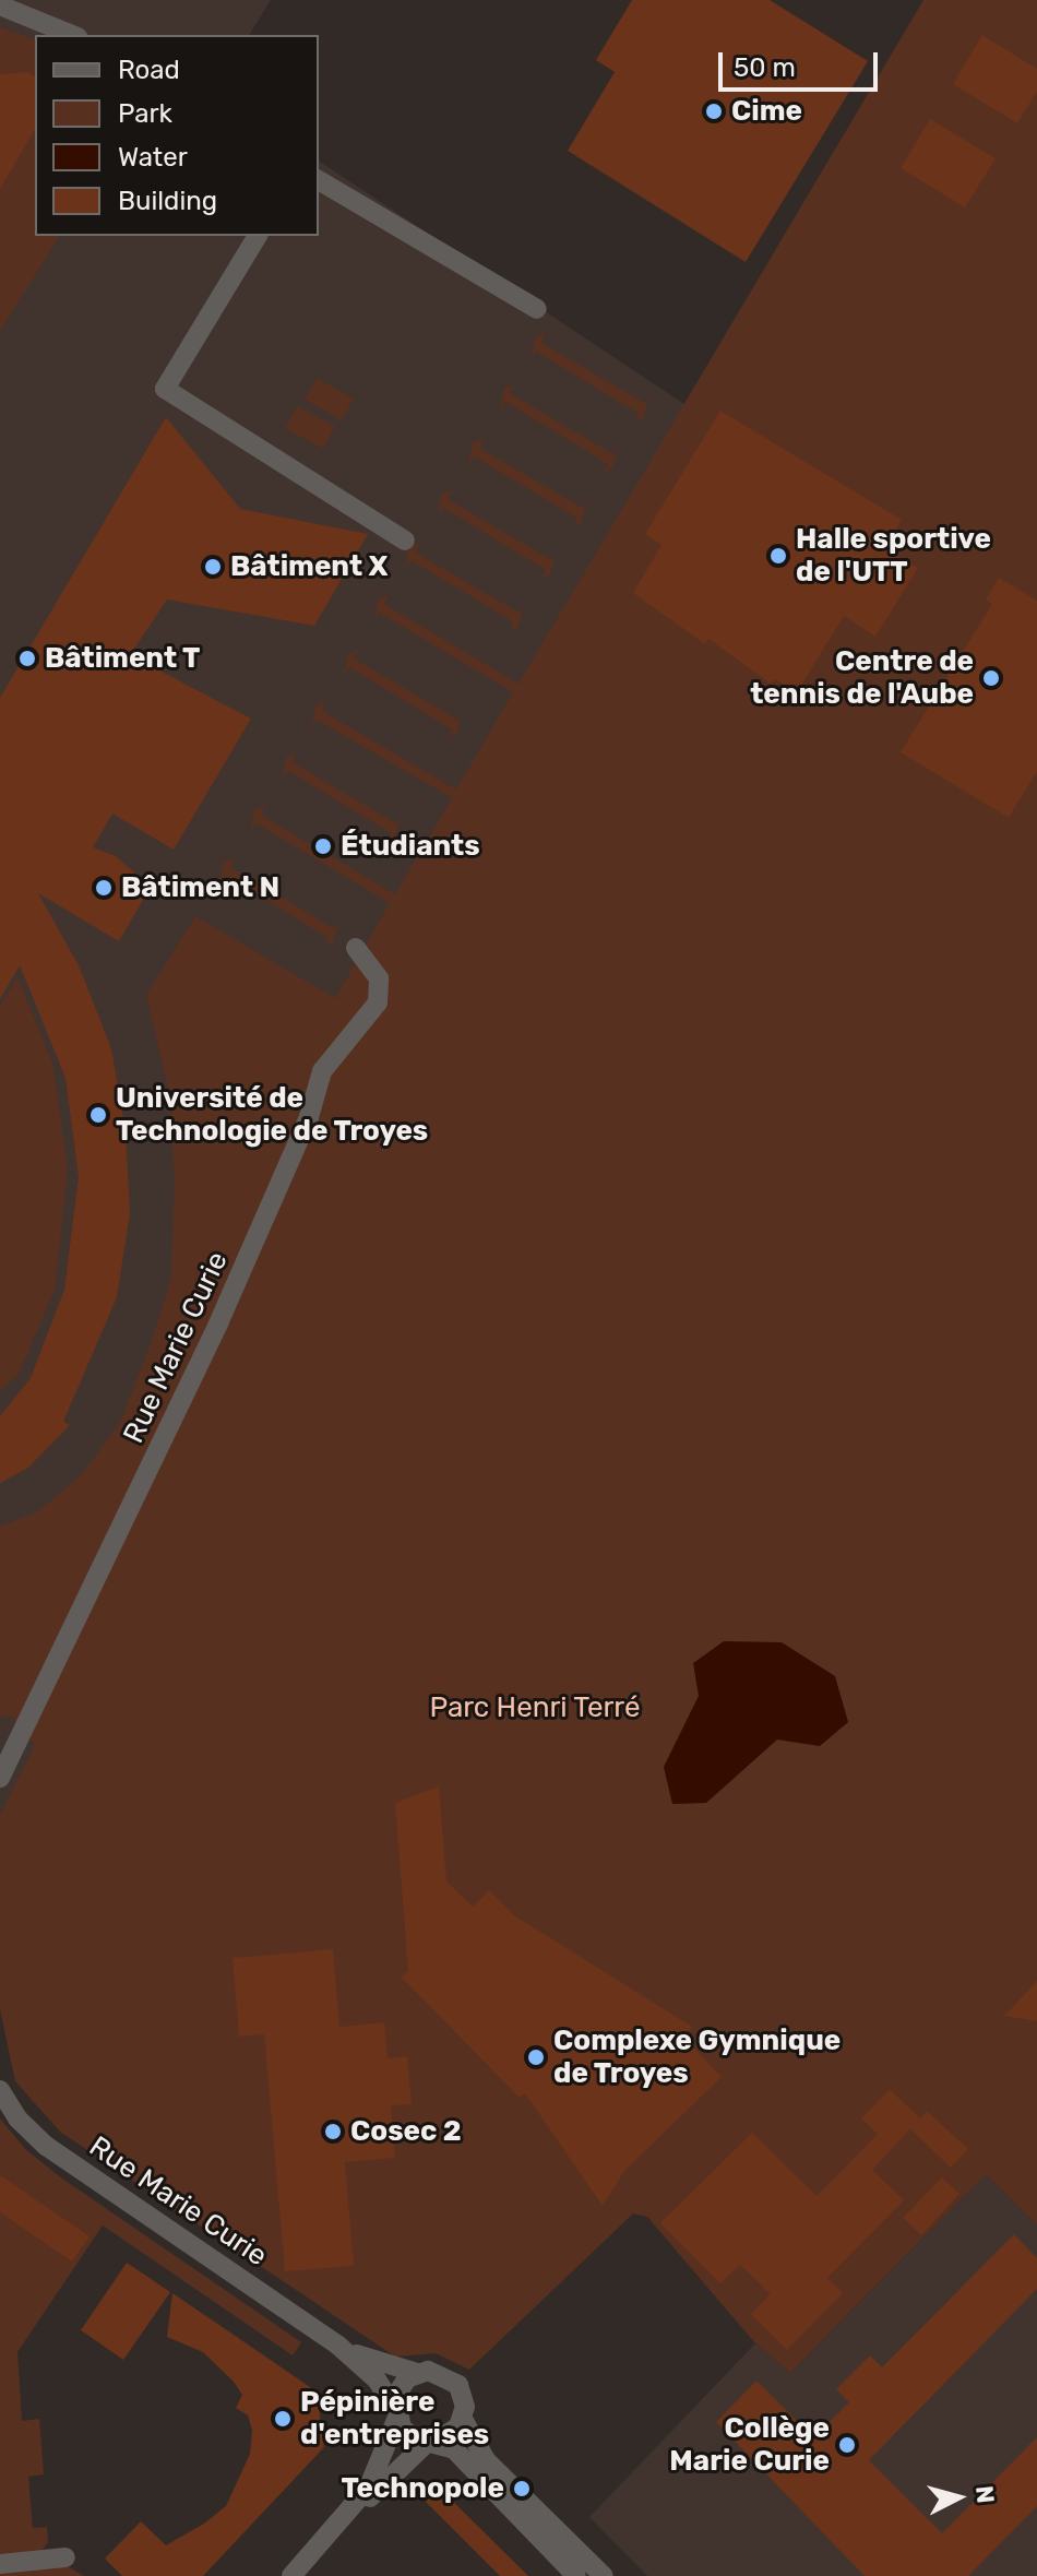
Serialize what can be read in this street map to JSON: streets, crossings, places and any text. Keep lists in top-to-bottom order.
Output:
{
  "streets": {
    "street": ["Rue Marie Curie"]
  },
  "parks": ["Parc Henri Terré"],
  "places": [
    "Cime",
    "Halle sportive de l'UTT",
    "Bâtiment X",
    "Bâtiment T",
    "Centre de tennis de l'Aube",
    "Étudiants",
    "Bâtiment N",
    "Université de Technologie de Troyes",
    "Complexe Gymnique de Troyes",
    "Cosec 2",
    "Pépinière d'entreprises",
    "Collège Marie Curie",
    "Technopole"
  ],
  "legend": [
    "Road",
    "Park",
    "Water",
    "Building"
  ],
  "scale_bar": "50 m",
  "north": "right"
}
